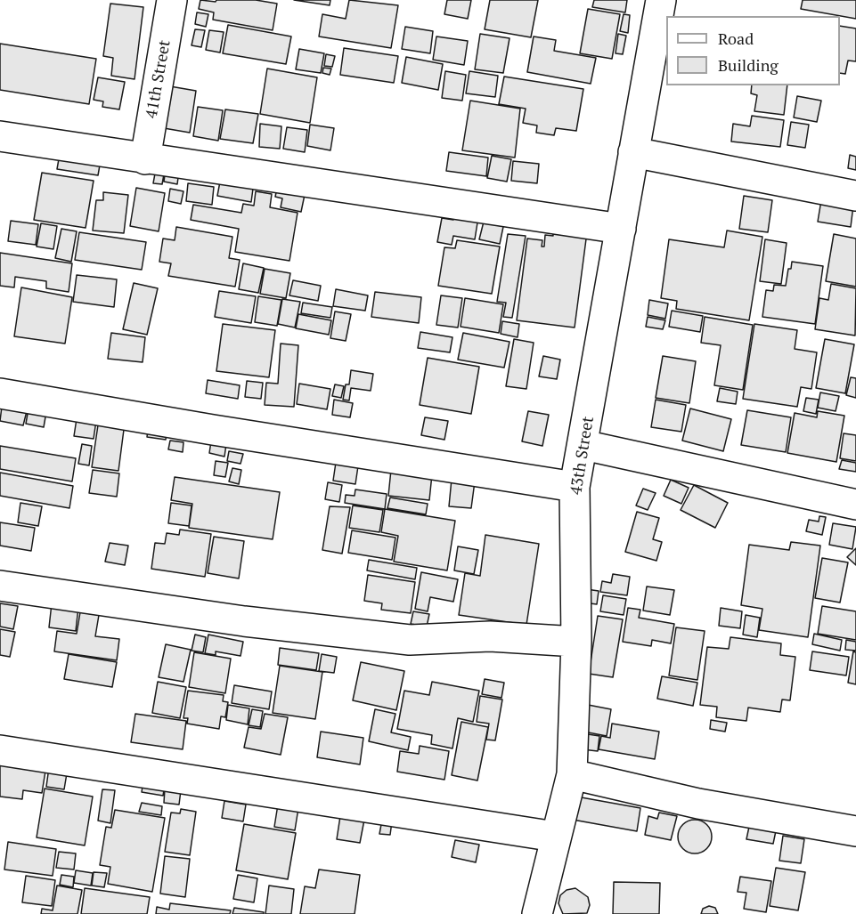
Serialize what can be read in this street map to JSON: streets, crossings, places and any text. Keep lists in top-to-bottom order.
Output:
{
  "streets": {
    "street": ["41th Street", "43th Street"]
  },
  "legend": ["Road", "Building"]
}
